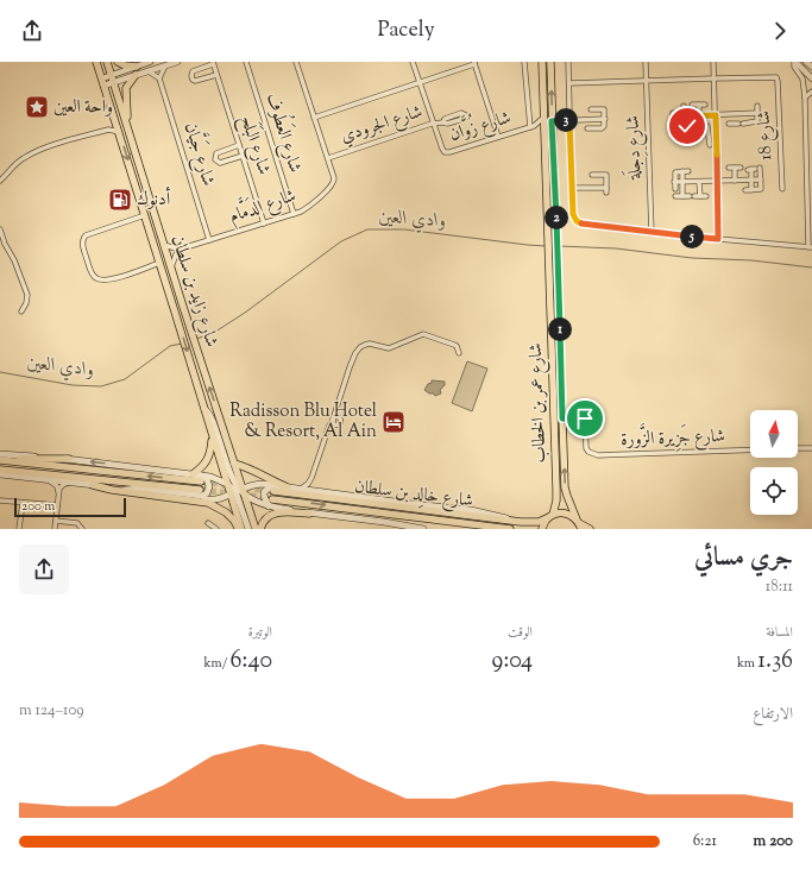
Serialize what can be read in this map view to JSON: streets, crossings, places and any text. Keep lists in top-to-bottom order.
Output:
{
  "streets": {
    "main road": ["شارع زايد بن سلطان", "شارع عمر بن الخطاب", "شارع خالِد بن سلطان"],
    "street": [
      "شارع الجرودي",
      "شارع زُوَّان",
      "شارع العَطُوف",
      "شارع 18",
      "شارع البَلَح",
      "شارع دِجلَة",
      "شارع جَيَّان",
      "شارع الدَمَّام",
      "شارع جَزِيرة الزَّورة"
    ]
  },
  "crossings": [
    ["شارع الجرودي", "شارع زُوَّان"],
    ["شارع الجرودي", "شارع الدَمَّام"],
    ["شارع زُوَّان", "شارع عمر بن الخطاب"],
    ["شارع العَطُوف", "شارع الدَمَّام"],
    ["شارع البَلَح", "شارع الدَمَّام"],
    ["شارع جَيَّان", "شارع الدَمَّام"],
    ["شارع الدَمَّام", "شارع زايد بن سلطان"],
    ["شارع عمر بن الخطاب", "شارع خالِد بن سلطان"]
  ],
  "water": ["وادي العين"],
  "places": {
    "place": ["واحة العين"],
    "fuel station": ["أدنوك"],
    "hotel": ["Radisson Blu Hotel & Resort, Al Ain"]
  },
  "scale_bar": "200 m",
  "north": "top",
  "page": {
    "header": "Pacely",
    "pins": [
      "3",
      "2",
      "5",
      "1"
    ],
    "scale": "200 m",
    "heading": ["جري مسائي", "18:11"],
    "stats": [
      ["المسافة", "1.36 km"],
      ["الوقت", "9:04"],
      ["الوتيرة", "6:40 /km"]
    ],
    "chart": ["الارتفاع", "109–124 m"],
    "list": [
      {
        "name": "200 m",
        "note": "6:21"
      }
    ]
  }
}
